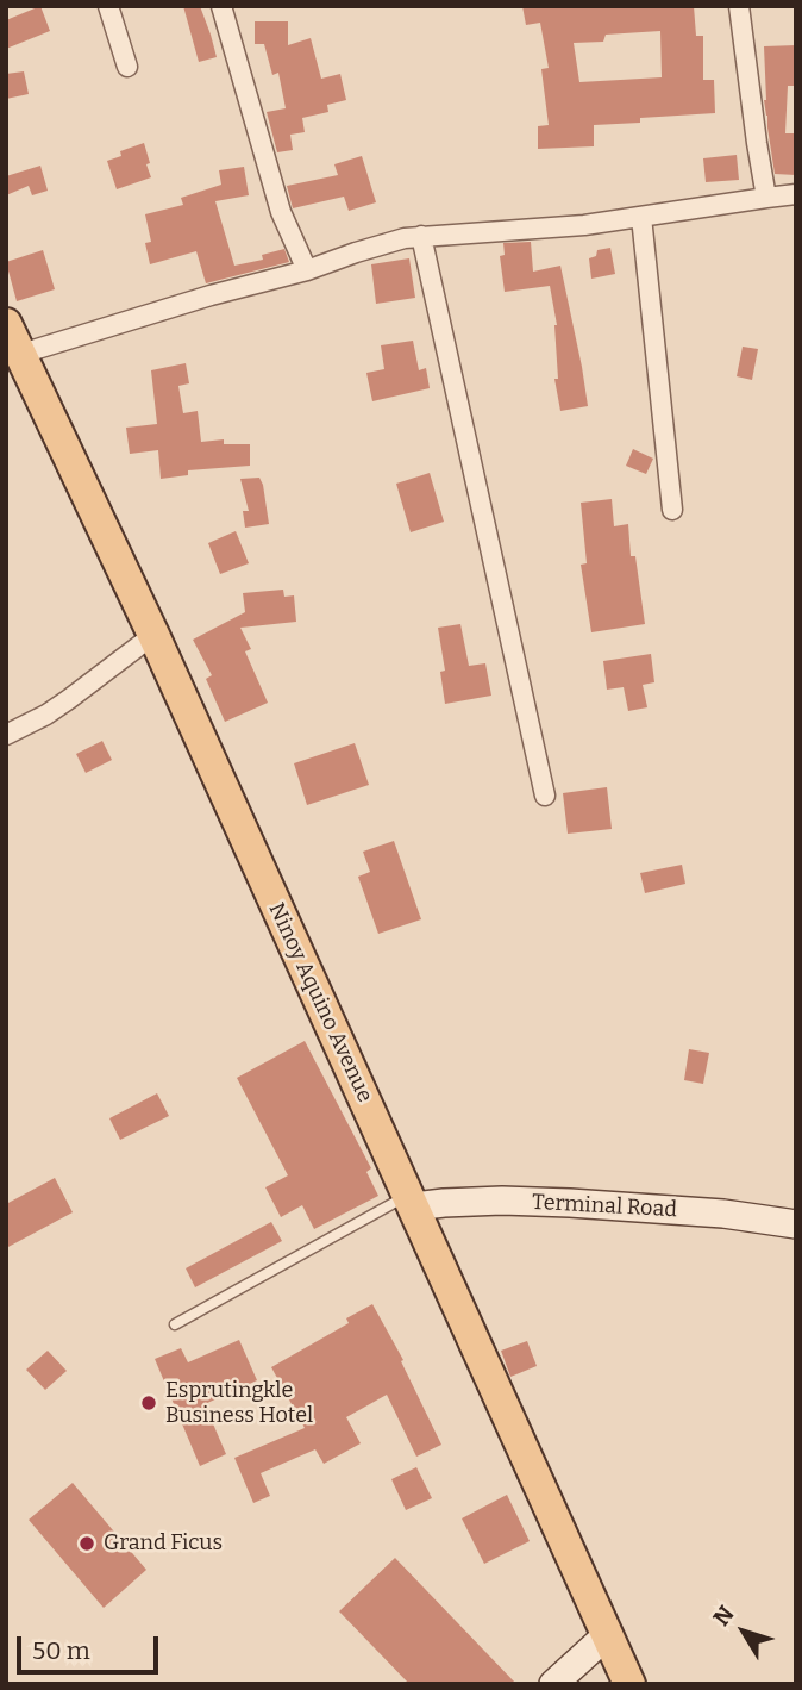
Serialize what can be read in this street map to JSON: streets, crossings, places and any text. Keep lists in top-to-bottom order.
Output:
{
  "streets": {
    "main road": ["Ninoy Aquino Avenue"],
    "street": ["Terminal Road"]
  },
  "crossings": [
    ["Ninoy Aquino Avenue", "Terminal Road"]
  ],
  "places": ["Esprutingkle Business Hotel", "Grand Ficus"],
  "scale_bar": "50 m",
  "north": "top left"
}
